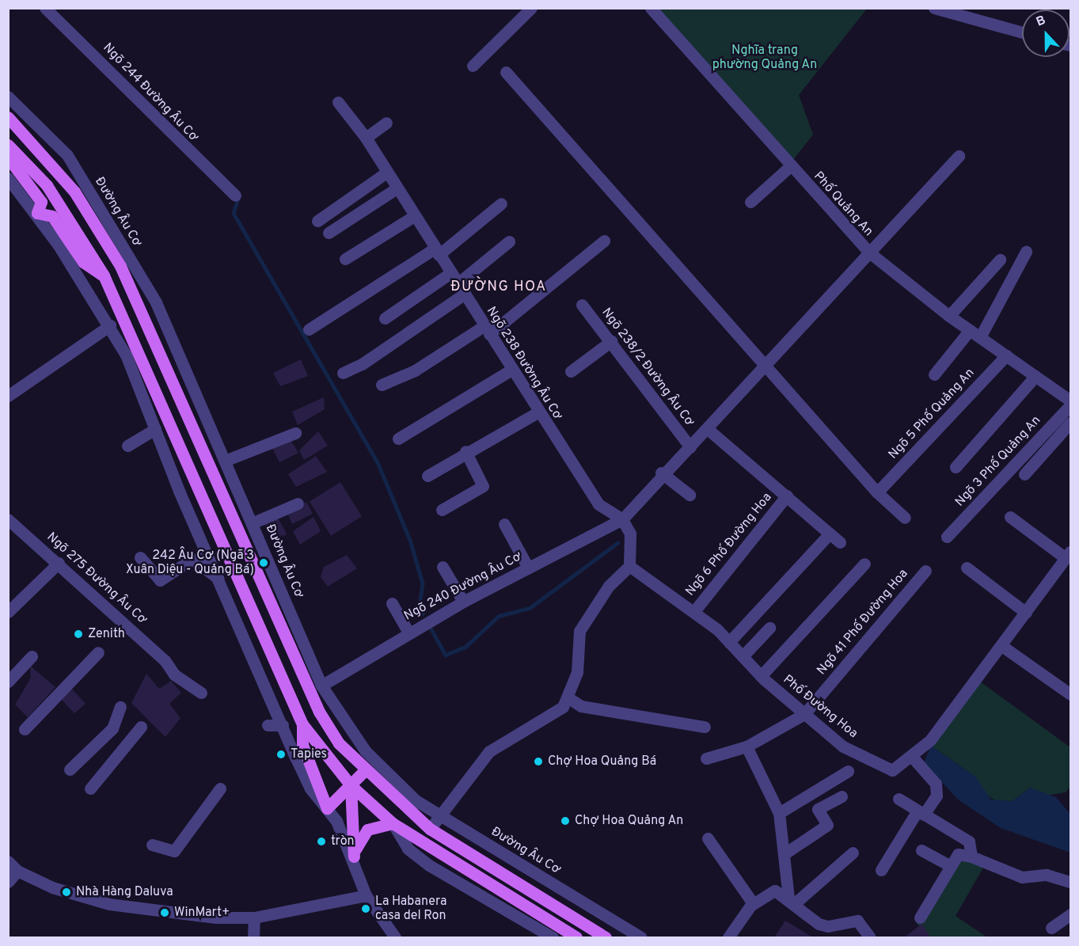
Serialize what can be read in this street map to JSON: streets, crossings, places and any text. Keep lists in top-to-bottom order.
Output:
{
  "streets": {
    "main road": ["Đường Âu Cơ"],
    "street": [
      "Ngõ 244 Đường Âu Cơ",
      "Phố Quảng An",
      "Ngõ 238 Đường Âu Cơ",
      "Ngõ 238/2 Đường Âu Cơ",
      "Ngõ 5 Phố Quảng An",
      "Ngõ 3 Phố Quảng An",
      "Ngõ 6 Phố Đường Hoa",
      "Ngõ 275 Đường Âu Cơ",
      "Ngõ 240 Đường Âu Cơ",
      "Ngõ 41 Phố Đường Hoa",
      "Phố Đường Hoa"
    ]
  },
  "crossings": [
    ["Phố Quảng An", "Ngõ 5 Phố Quảng An"],
    ["Đường Âu Cơ", "Ngõ 240 Đường Âu Cơ"],
    ["Ngõ 238 Đường Âu Cơ", "Ngõ 240 Đường Âu Cơ"],
    ["Ngõ 6 Phố Đường Hoa", "Phố Đường Hoa"],
    ["Ngõ 41 Phố Đường Hoa", "Phố Đường Hoa"]
  ],
  "districts": ["ĐƯỜNG HOA"],
  "parks": ["Nghĩa trang phường Quảng An"],
  "places": [
    "242 Âu Cơ (Ngã 3 Xuân Diệu - Quảng Bá)",
    "Zenith",
    "Tapies",
    "Chợ Hoa Quảng Bá",
    "Chợ Hoa Quảng An",
    "tròn",
    "Nhà Hàng Daluva",
    "La Habanera casa del Ron",
    "WinMart+"
  ],
  "north": "top"
}
